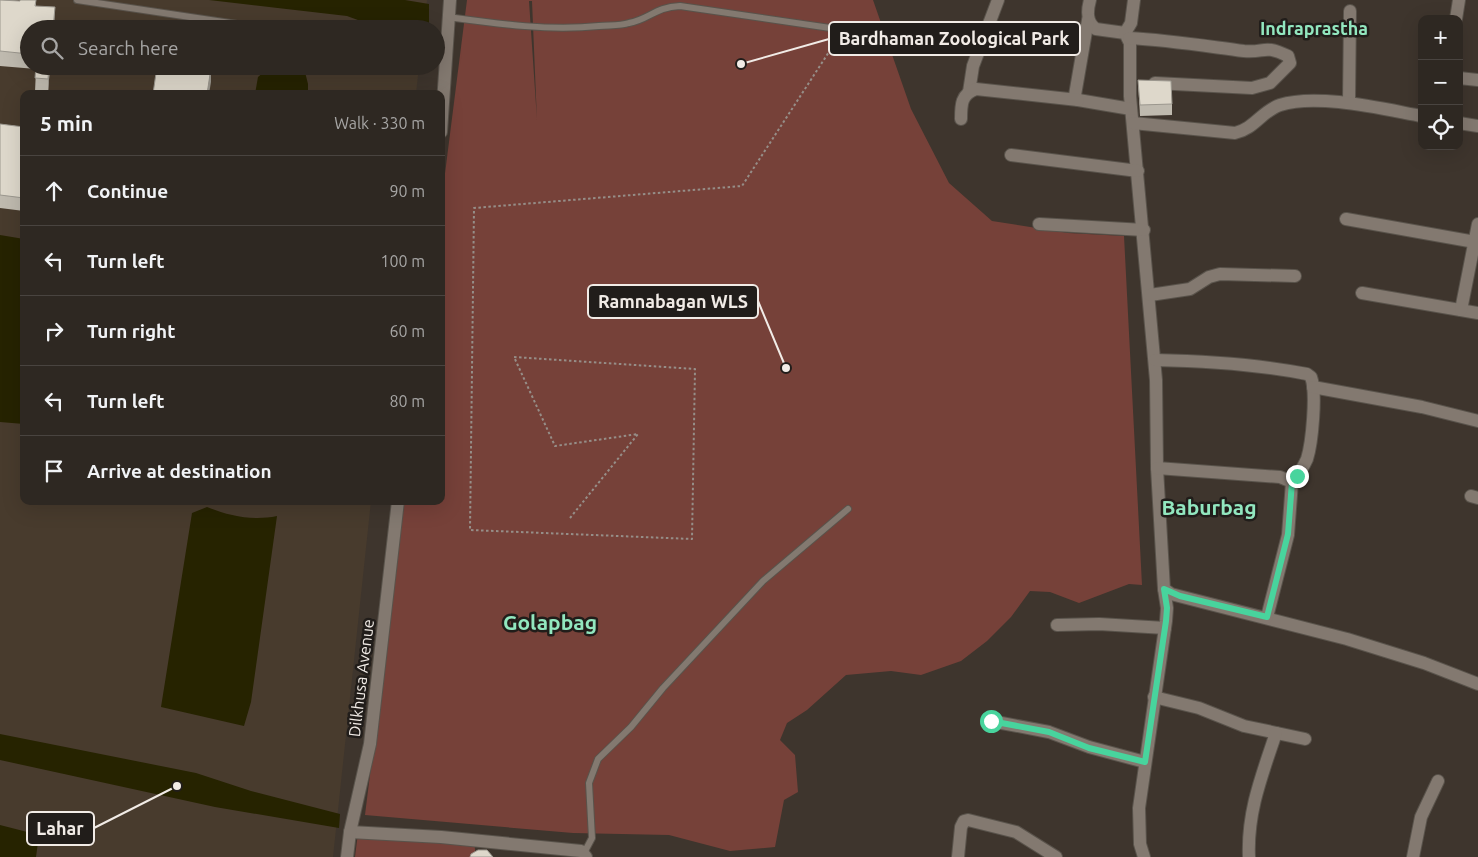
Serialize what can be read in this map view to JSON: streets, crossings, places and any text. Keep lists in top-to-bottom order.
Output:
{
  "streets": {
    "street": ["Dilkhusa Avenue"]
  },
  "districts": ["Indraprastha", "Baburbag", "Golapbag"],
  "places": ["Bardhaman Zoological Park", "Ramnabagan WLS", "Lahar"],
  "page": {
    "map_buttons": ["+", "−"],
    "search": "Search here",
    "heading": ["5 min", "Walk · 330 m"],
    "list": [
      ["Continue", "90 m"],
      ["Turn left", "100 m"],
      ["Turn right", "60 m"],
      ["Turn left", "80 m"],
      "Arrive at destination"
    ]
  }
}
